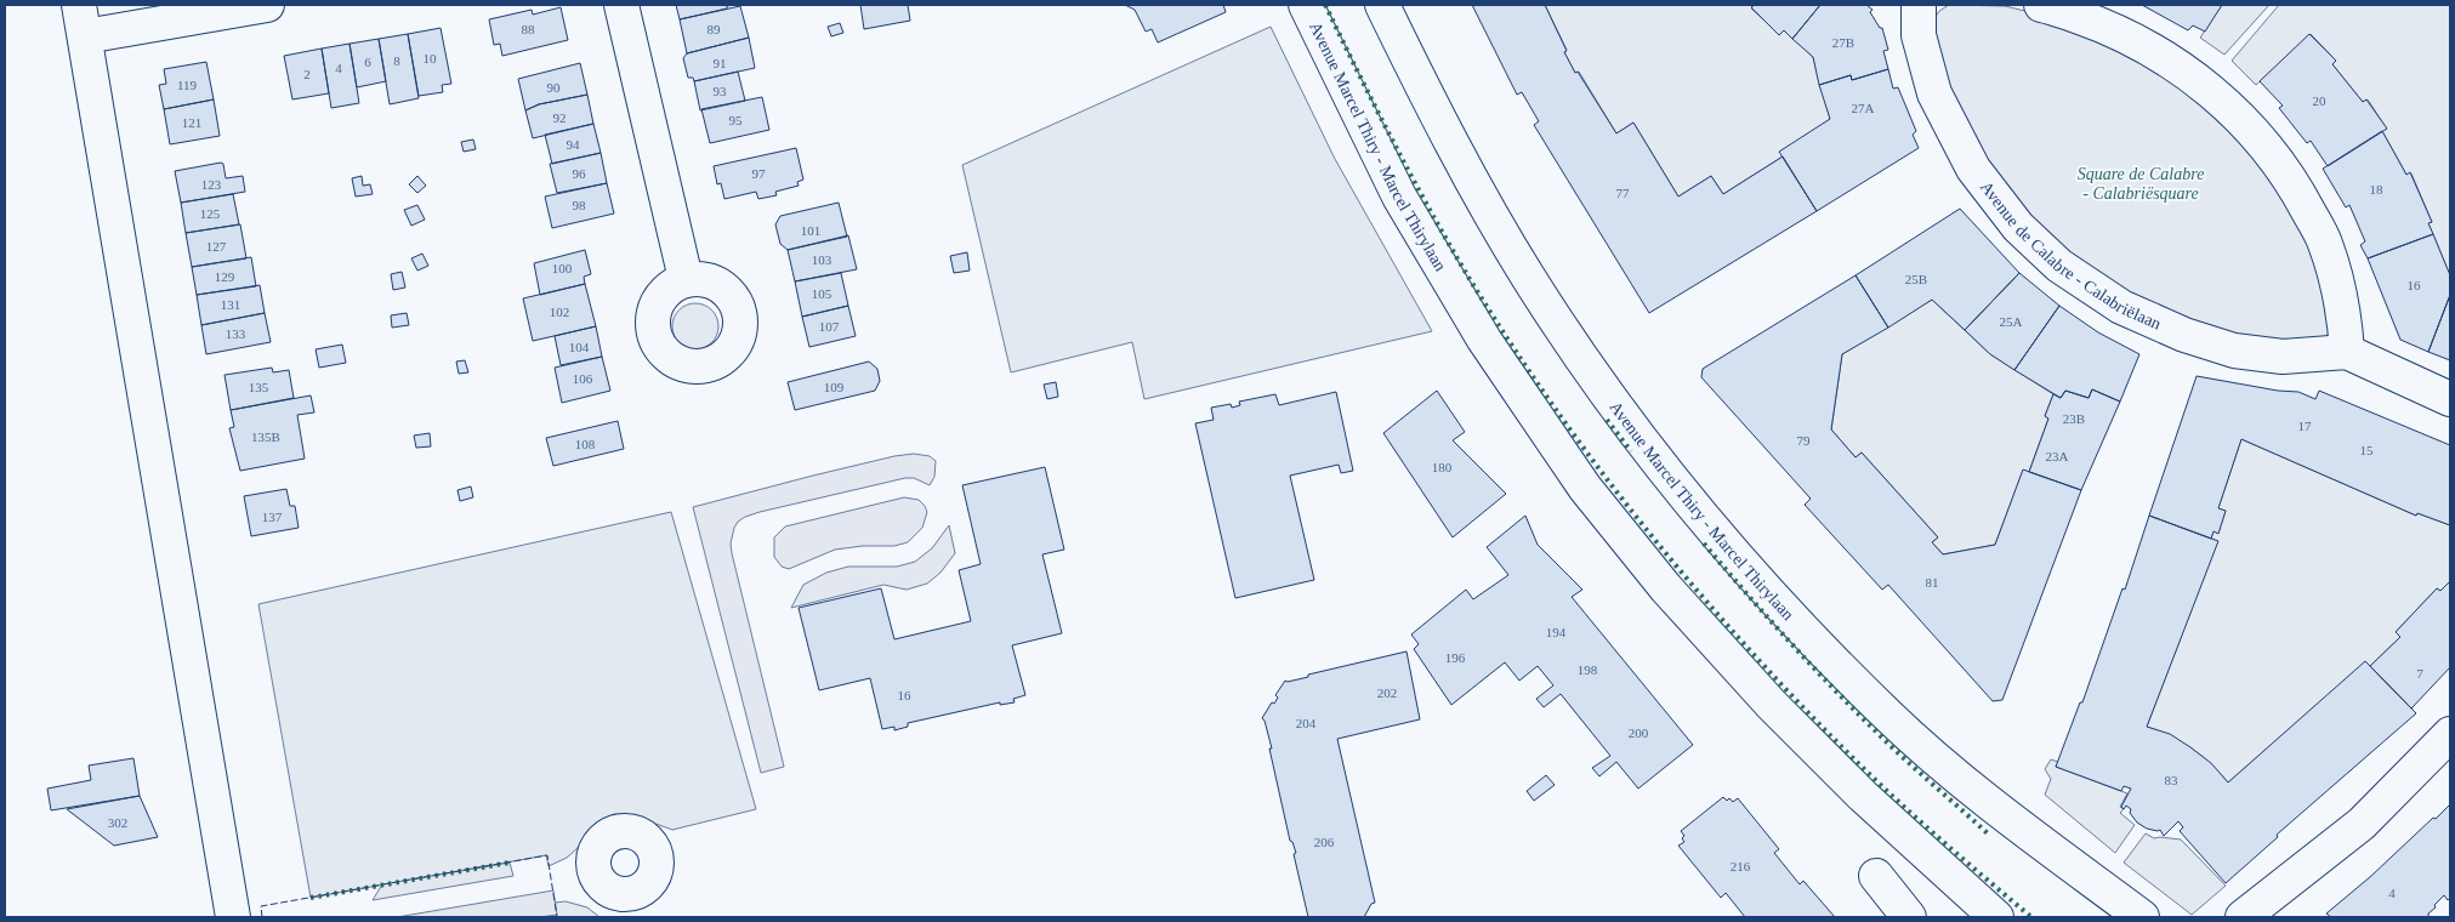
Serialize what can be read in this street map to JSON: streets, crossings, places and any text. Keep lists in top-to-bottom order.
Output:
{
  "streets": {
    "street": ["Avenue Marcel Thiry - Marcel Thirylaan", "Avenue de Calabre - Calabriëlaan"]
  },
  "parks": ["Square de Calabre - Calabriësquare"],
  "house_numbers": [
    "88",
    "89",
    "27B",
    "10",
    "8",
    "6",
    "91",
    "4",
    "2",
    "119",
    "90",
    "93",
    "20",
    "27A",
    "92",
    "95",
    "121",
    "94",
    "96",
    "97",
    "123",
    "18",
    "77",
    "98",
    "125",
    "101",
    "127",
    "103",
    "100",
    "129",
    "25B",
    "16",
    "105",
    "131",
    "102",
    "25A",
    "107",
    "133",
    "104",
    "106",
    "135",
    "109",
    "23B",
    "17",
    "135B",
    "79",
    "108",
    "15",
    "23A",
    "180",
    "137",
    "81",
    "194",
    "196",
    "198",
    "7",
    "202",
    "16",
    "204",
    "200",
    "83",
    "302",
    "206",
    "216",
    "4"
  ]
}
